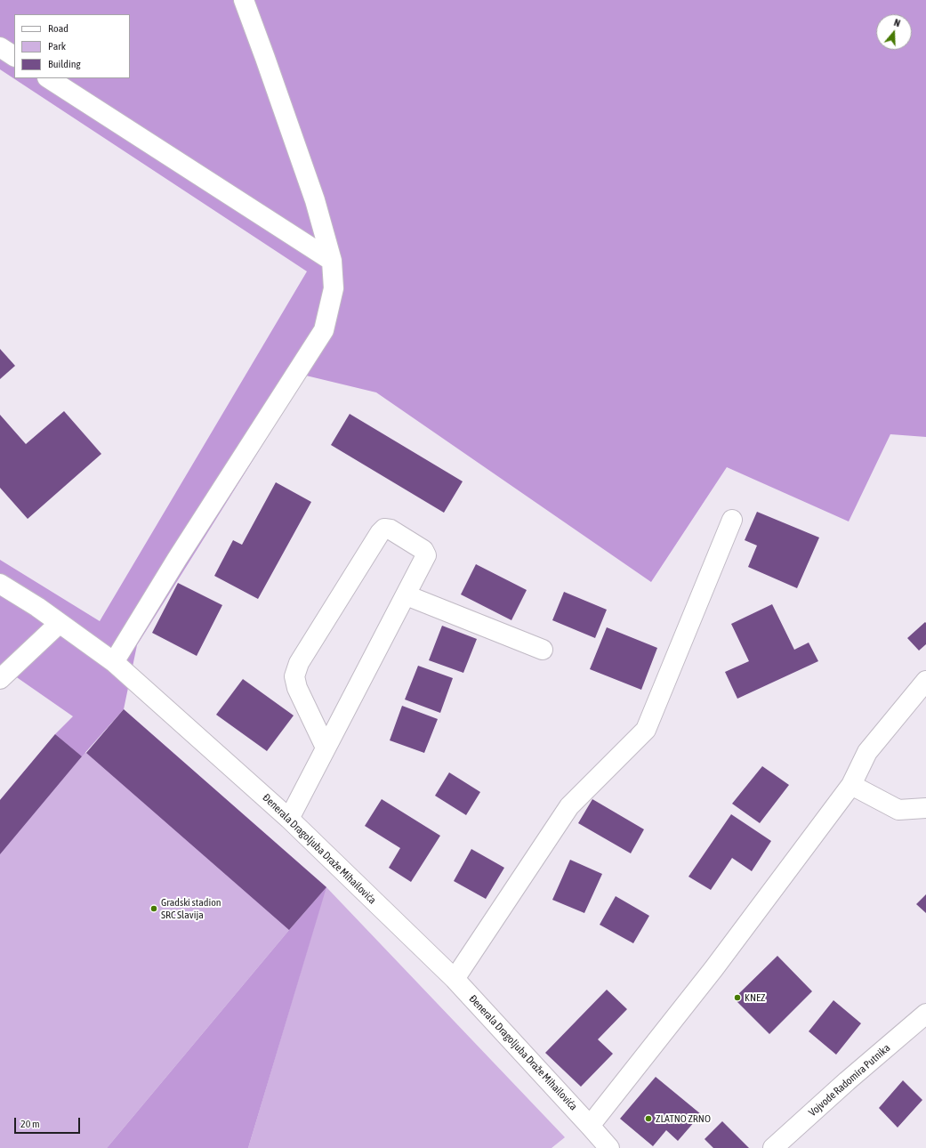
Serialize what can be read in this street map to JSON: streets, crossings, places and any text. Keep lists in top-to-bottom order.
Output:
{
  "streets": {
    "street": ["Đenerala Dragoljuba Draže Mihailovića", "Vojvode Radomira Putnika"]
  },
  "places": ["Gradski stadion SRC Slavija", "KNEZ", "ZLATNO ZRNO"],
  "legend": ["Road", "Park", "Building"],
  "scale_bar": "20 m",
  "north": "top"
}
